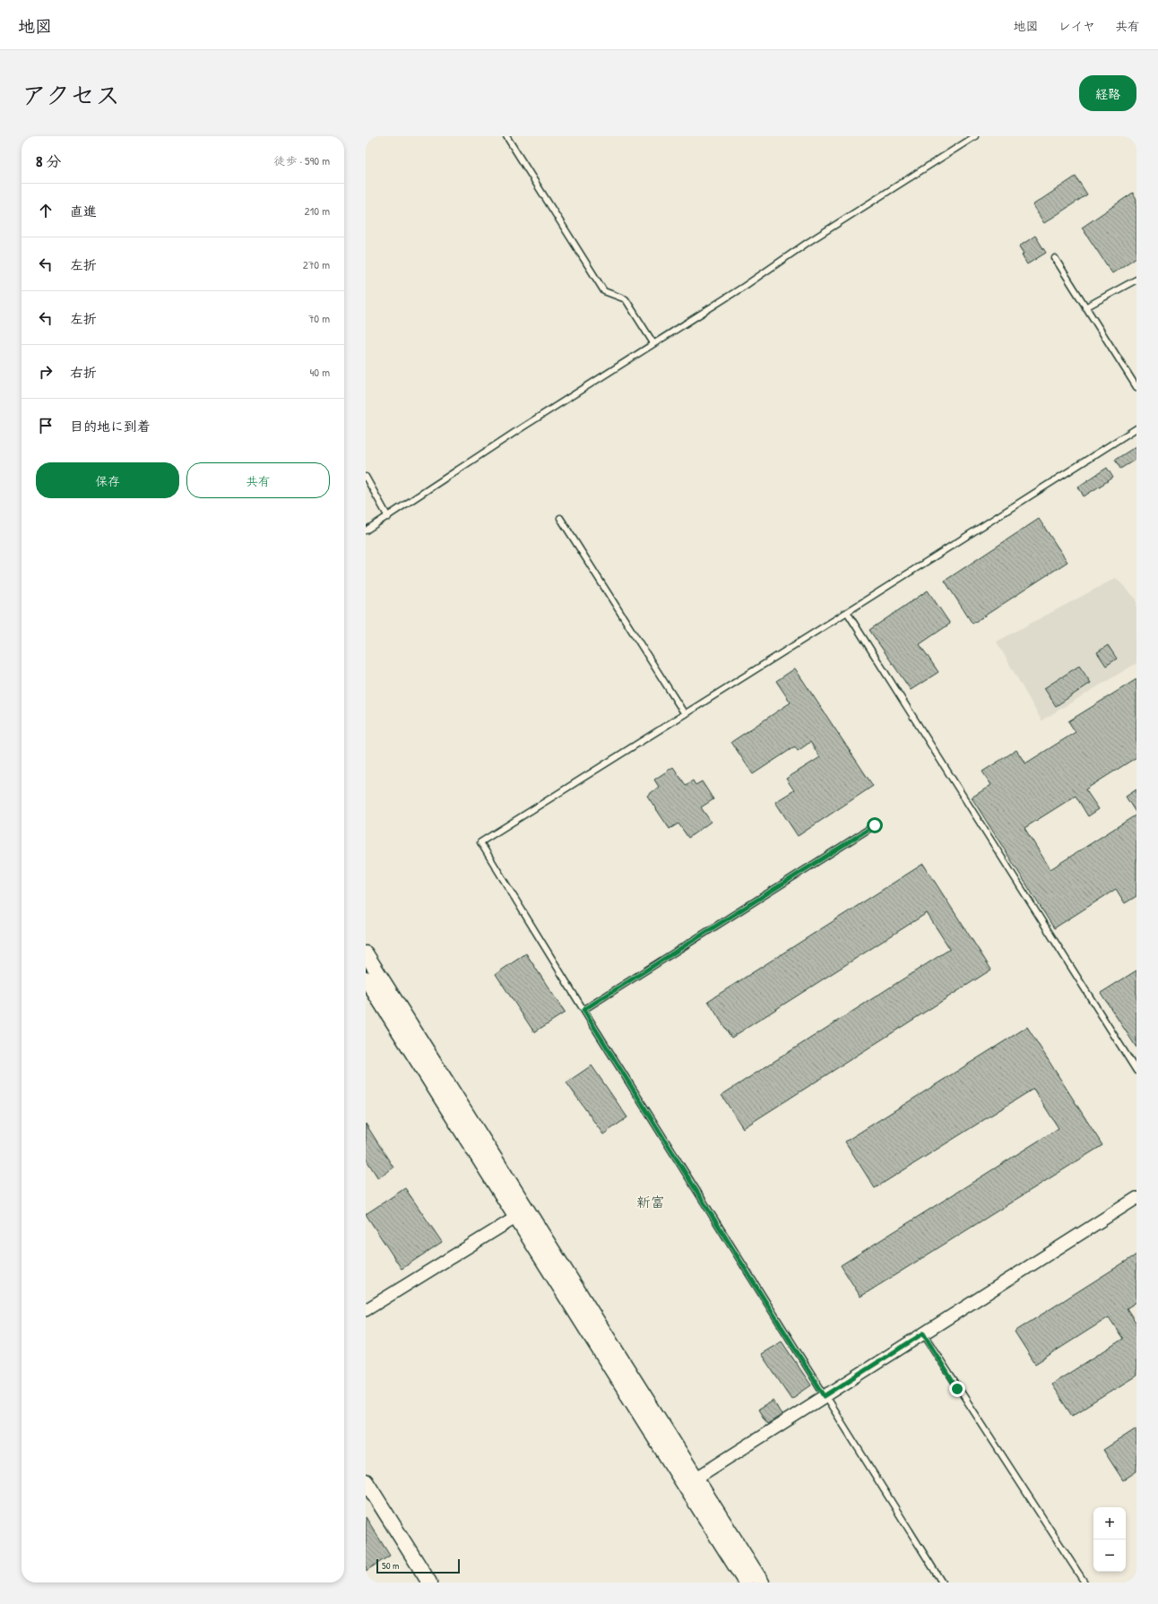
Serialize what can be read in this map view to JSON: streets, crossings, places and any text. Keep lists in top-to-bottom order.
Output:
{
  "districts": ["新富"],
  "scale_bar": "50 m",
  "page": {
    "header": "地図",
    "nav": ["地図", "レイヤ", "共有"],
    "title": "アクセス",
    "buttons": [
      "経路",
      ["保存", "共有"]
    ],
    "heading": ["8 分", "徒歩 · 590 m"],
    "list": [
      ["直進", "210 m"],
      ["左折", "270 m"],
      ["左折", "70 m"],
      ["右折", "40 m"],
      "目的地に到着"
    ],
    "map_buttons": ["+", "−"],
    "scale": "50 m"
  }
}
